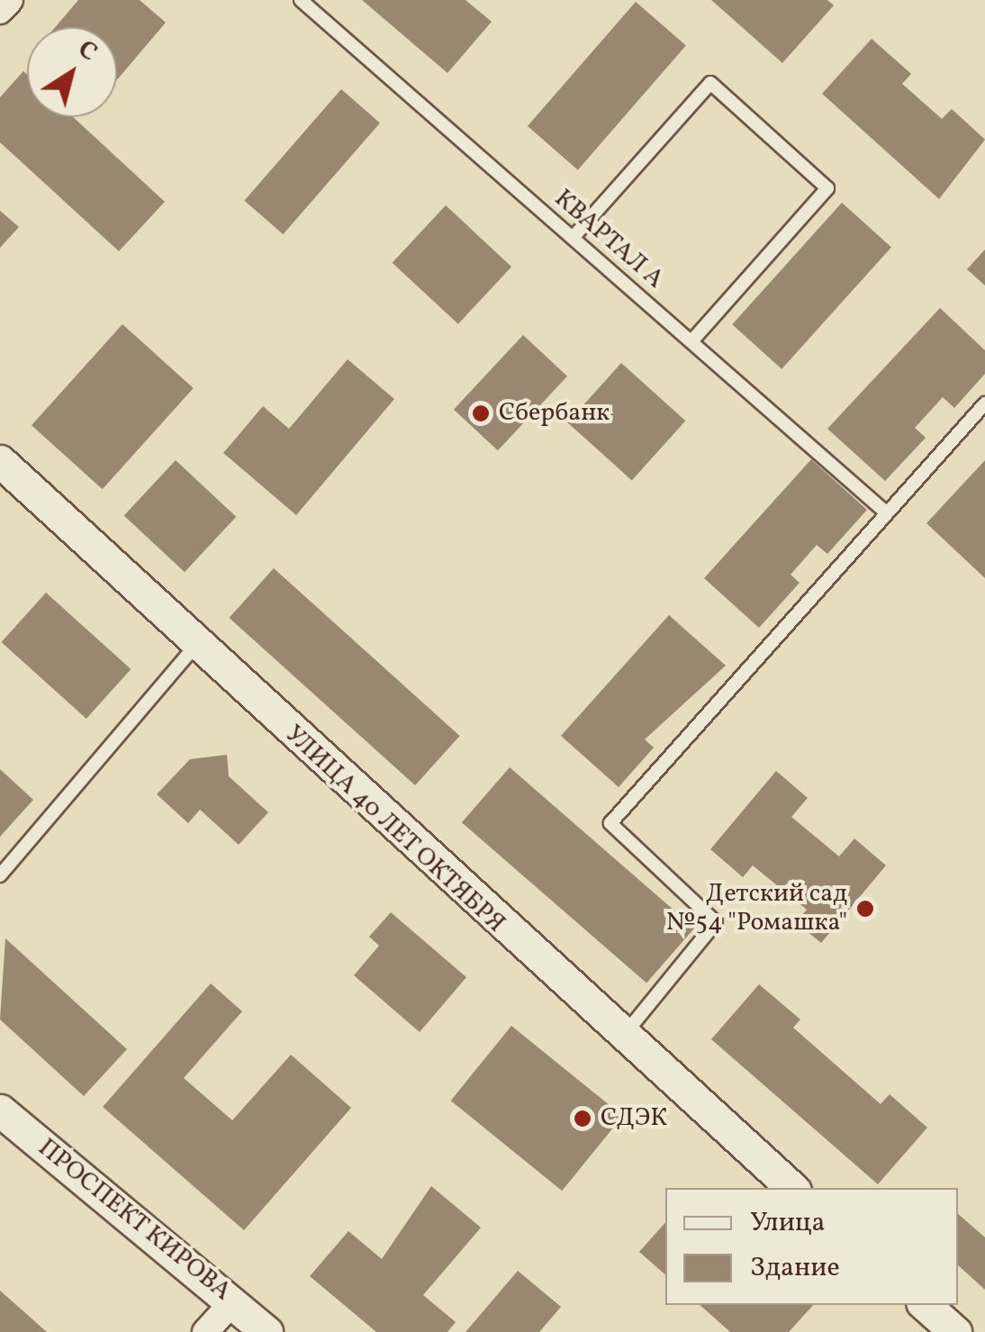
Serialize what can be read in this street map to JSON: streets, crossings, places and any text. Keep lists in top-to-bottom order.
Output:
{
  "streets": {
    "street": ["УЛИЦА 40 ЛЕТ ОКТЯБРЯ", "ПРОСПЕКТ КИРОВА"],
    "lane": ["КВАРТАЛ А"]
  },
  "places": ["Сбербанк", "Детский сад №54 \"Ромашка\"", "СДЭК"],
  "legend": ["Улица", "Здание"],
  "north": "top right"
}
